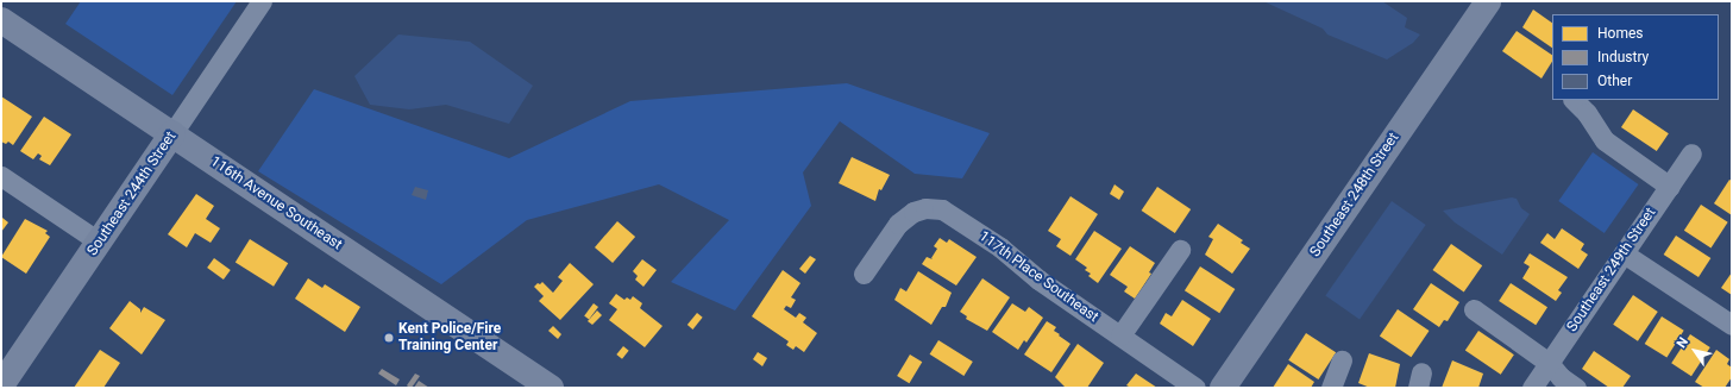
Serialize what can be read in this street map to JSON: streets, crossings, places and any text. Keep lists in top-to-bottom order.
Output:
{
  "streets": {
    "street": [
      "Southeast 244th Street",
      "Southeast 248th Street",
      "116th Avenue Southeast",
      "Southeast 249th Street",
      "117th Place Southeast"
    ]
  },
  "crossings": [
    ["Southeast 244th Street", "116th Avenue Southeast"]
  ],
  "places": ["Kent Police/Fire Training Center"],
  "legend": ["Homes", "Industry", "Other"],
  "north": "top left"
}
